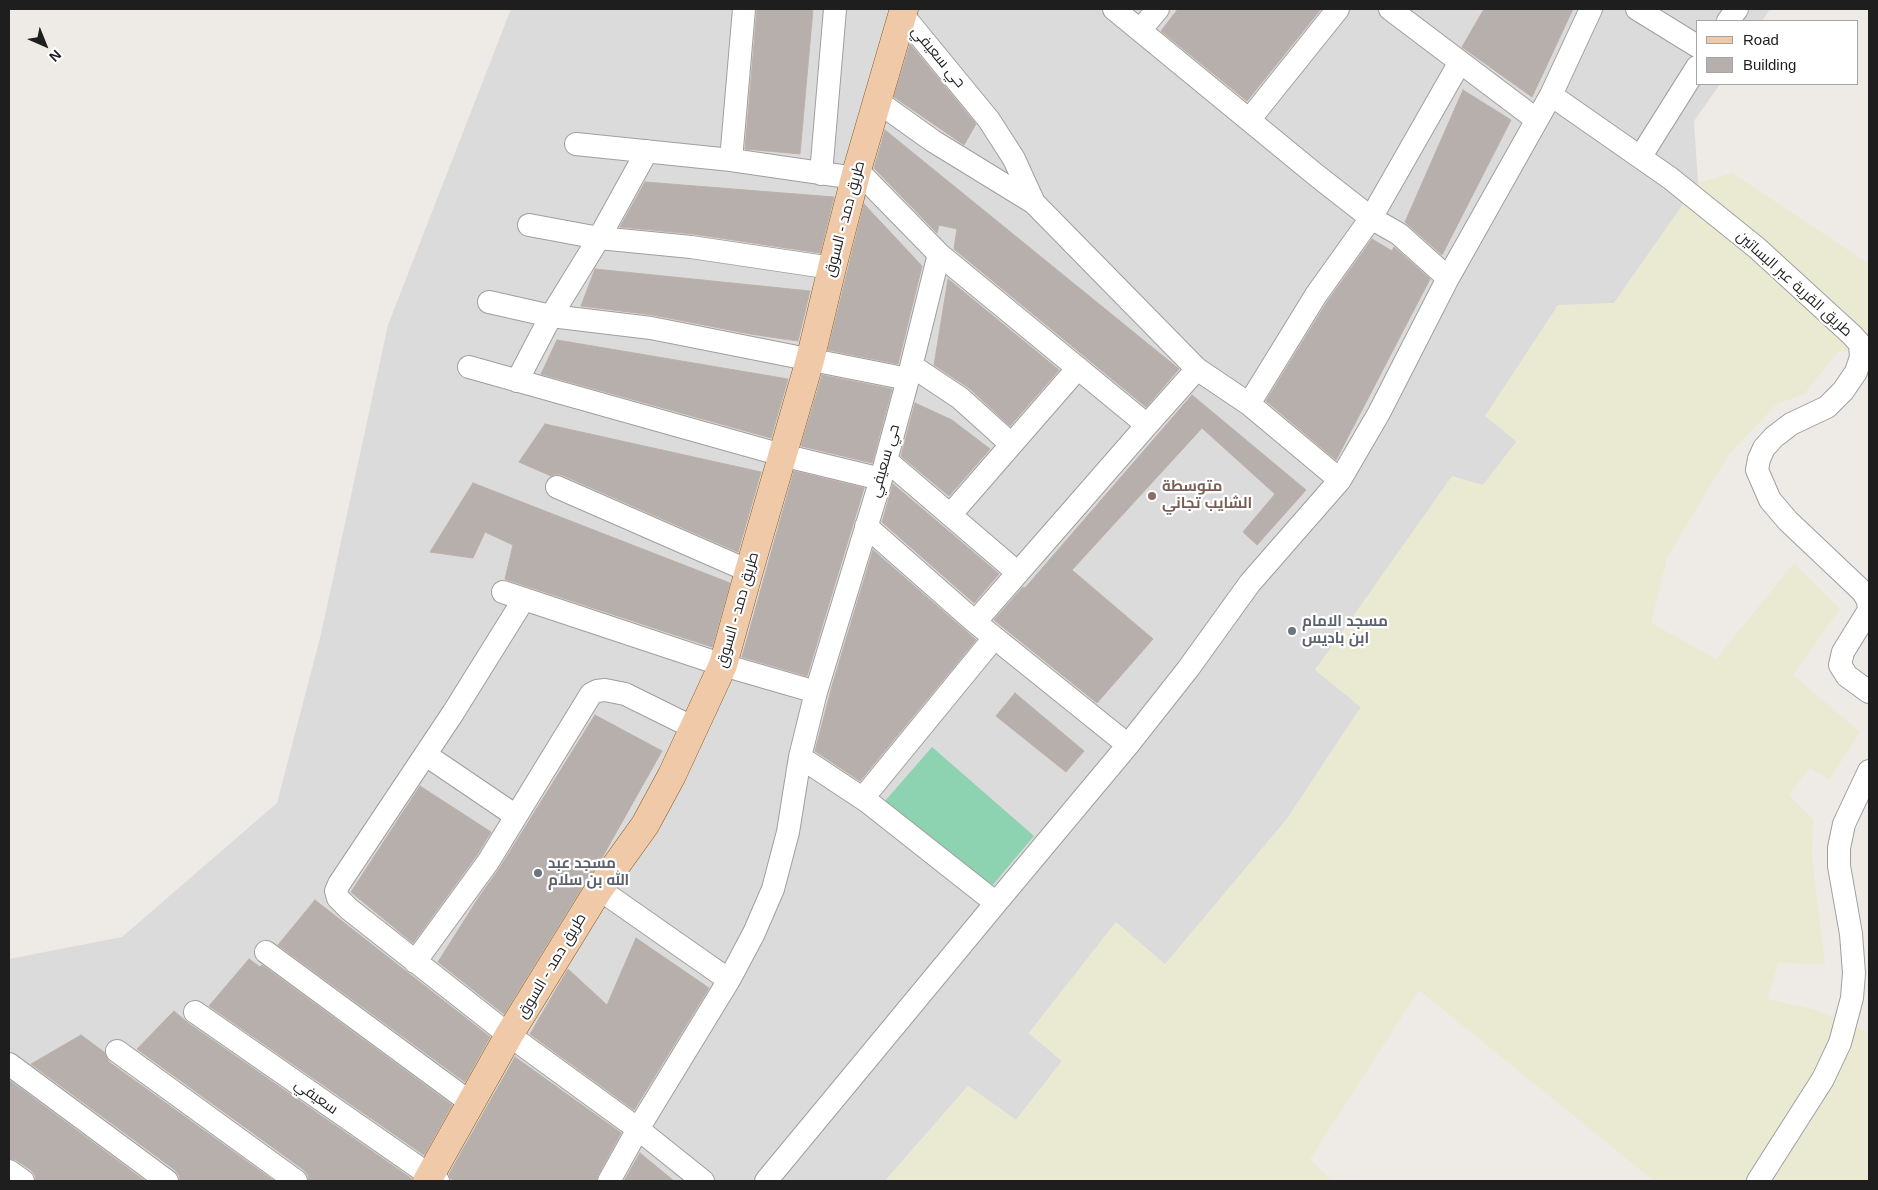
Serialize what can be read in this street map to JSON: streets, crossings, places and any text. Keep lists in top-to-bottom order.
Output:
{
  "streets": {
    "main road": ["طريق دمد - السوق"],
    "street": ["حي سعيفي", "طريق القرية عبر البساتين", "سعيفي"]
  },
  "crossings": [
    ["حي سعيفي", "طريق دمد - السوق"],
    ["طريق دمد - السوق", "سعيفي"]
  ],
  "places": ["متوسطة الشايب تجاني", "مسجد الامام ابن باديس", "مسجد عبد الله بن سلام"],
  "legend": ["Road", "Building"],
  "north": "bottom right"
}
